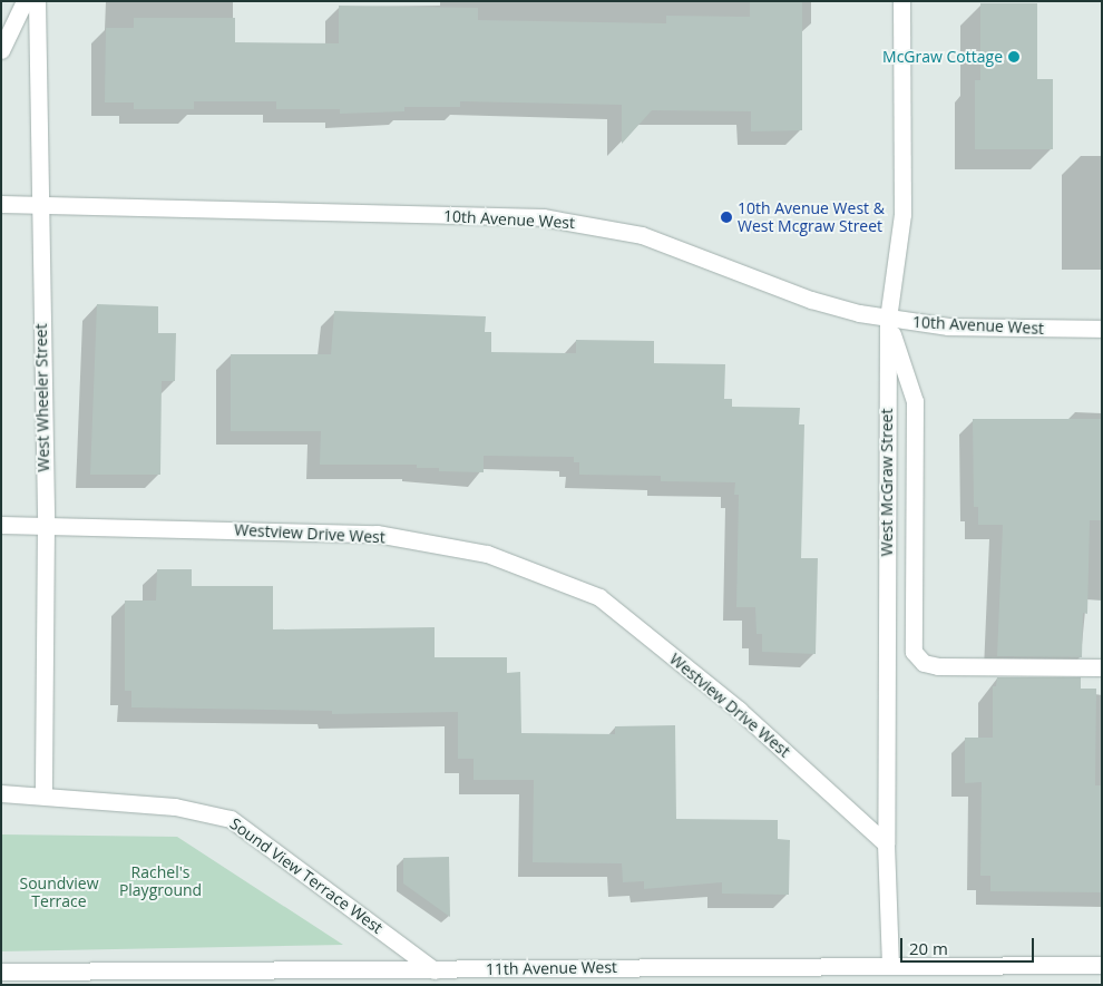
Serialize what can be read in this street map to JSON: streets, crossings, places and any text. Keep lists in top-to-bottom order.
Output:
{
  "streets": {
    "street": [
      "10th Avenue West",
      "West Wheeler Street",
      "West McGraw Street",
      "Westview Drive West",
      "Sound View Terrace West",
      "11th Avenue West"
    ]
  },
  "crossings": [
    ["10th Avenue West", "West Wheeler Street"],
    ["10th Avenue West", "West McGraw Street"],
    ["West Wheeler Street", "Westview Drive West"],
    ["West Wheeler Street", "Sound View Terrace West"],
    ["West McGraw Street", "Westview Drive West"],
    ["West McGraw Street", "11th Avenue West"],
    ["Sound View Terrace West", "11th Avenue West"]
  ],
  "parks": ["Rachel's Playground", "Soundview Terrace"],
  "places": ["McGraw Cottage", "10th Avenue West & West Mcgraw Street"],
  "scale_bar": "20 m"
}
